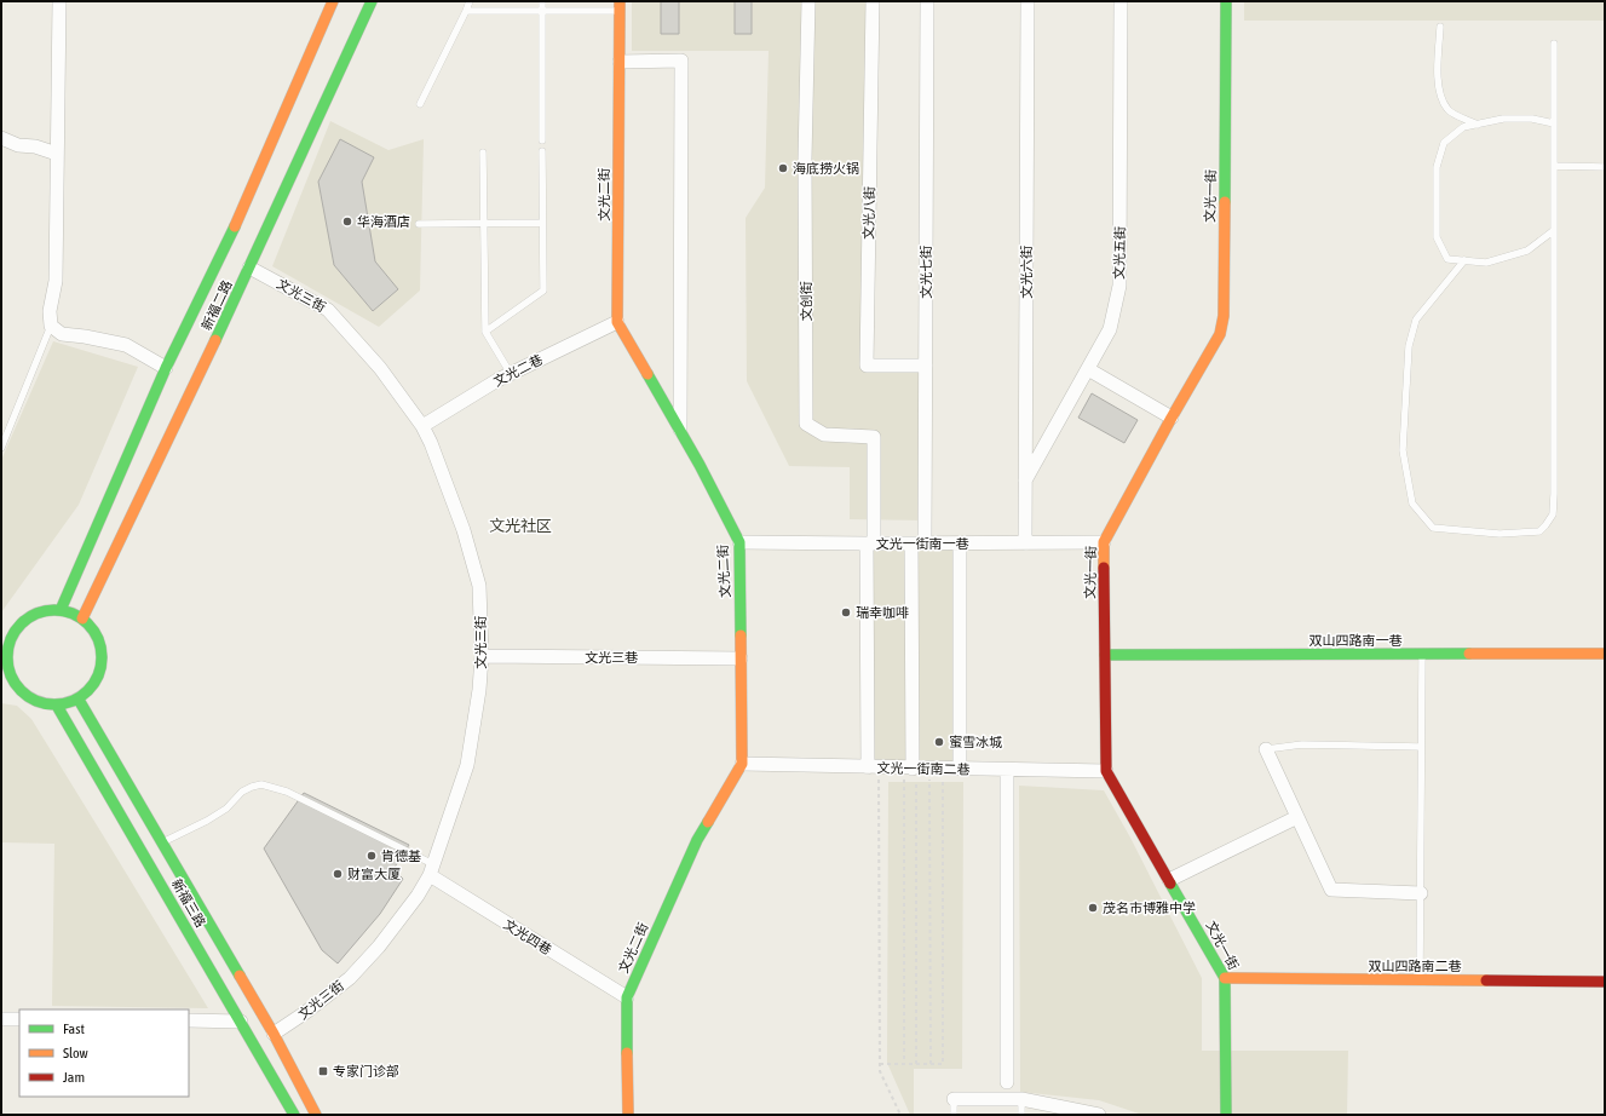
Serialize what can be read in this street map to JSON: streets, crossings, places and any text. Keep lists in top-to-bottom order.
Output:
{
  "streets": {
    "street": [
      "文光二街",
      "文光一街",
      "文光八街",
      "文光五街",
      "文光七街",
      "文光六街",
      "文光三街",
      "文创街",
      "新福二路",
      "文光二巷",
      "文光一街南一巷",
      "双山四路南一巷",
      "文光三巷",
      "文光一街南二巷",
      "新福三路",
      "文光四巷",
      "双山四路南二巷"
    ]
  },
  "crossings": [
    ["文光二街", "文光二巷"],
    ["文光二街", "文光一街南一巷"],
    ["文光二街", "文光三巷"],
    ["文光二街", "文光一街南二巷"],
    ["文光二街", "文光四巷"],
    ["文光一街", "文光一街南一巷"],
    ["文光一街", "双山四路南一巷"],
    ["文光一街", "文光一街南二巷"],
    ["文光一街", "双山四路南二巷"],
    ["文光八街", "文光七街"],
    ["文光五街", "文光六街"],
    ["文光七街", "文光一街南一巷"],
    ["文光七街", "文光一街南二巷"],
    ["文光六街", "文光一街南一巷"],
    ["文光三街", "新福二路"],
    ["文光三街", "文光二巷"],
    ["文光三街", "文光三巷"],
    ["文光三街", "文光四巷"],
    ["文创街", "文光一街南一巷"],
    ["新福二路", "新福三路"]
  ],
  "districts": ["文光社区"],
  "places": {
    "other": [
      "海底捞火锅",
      "华海酒店",
      "瑞幸咖啡",
      "蜜雪冰城",
      "肯德基",
      "财富大厦",
      "茂名市博雅中学"
    ],
    "transit": ["专家门诊部"]
  },
  "legend": ["Fast", "Slow", "Jam"]
}
